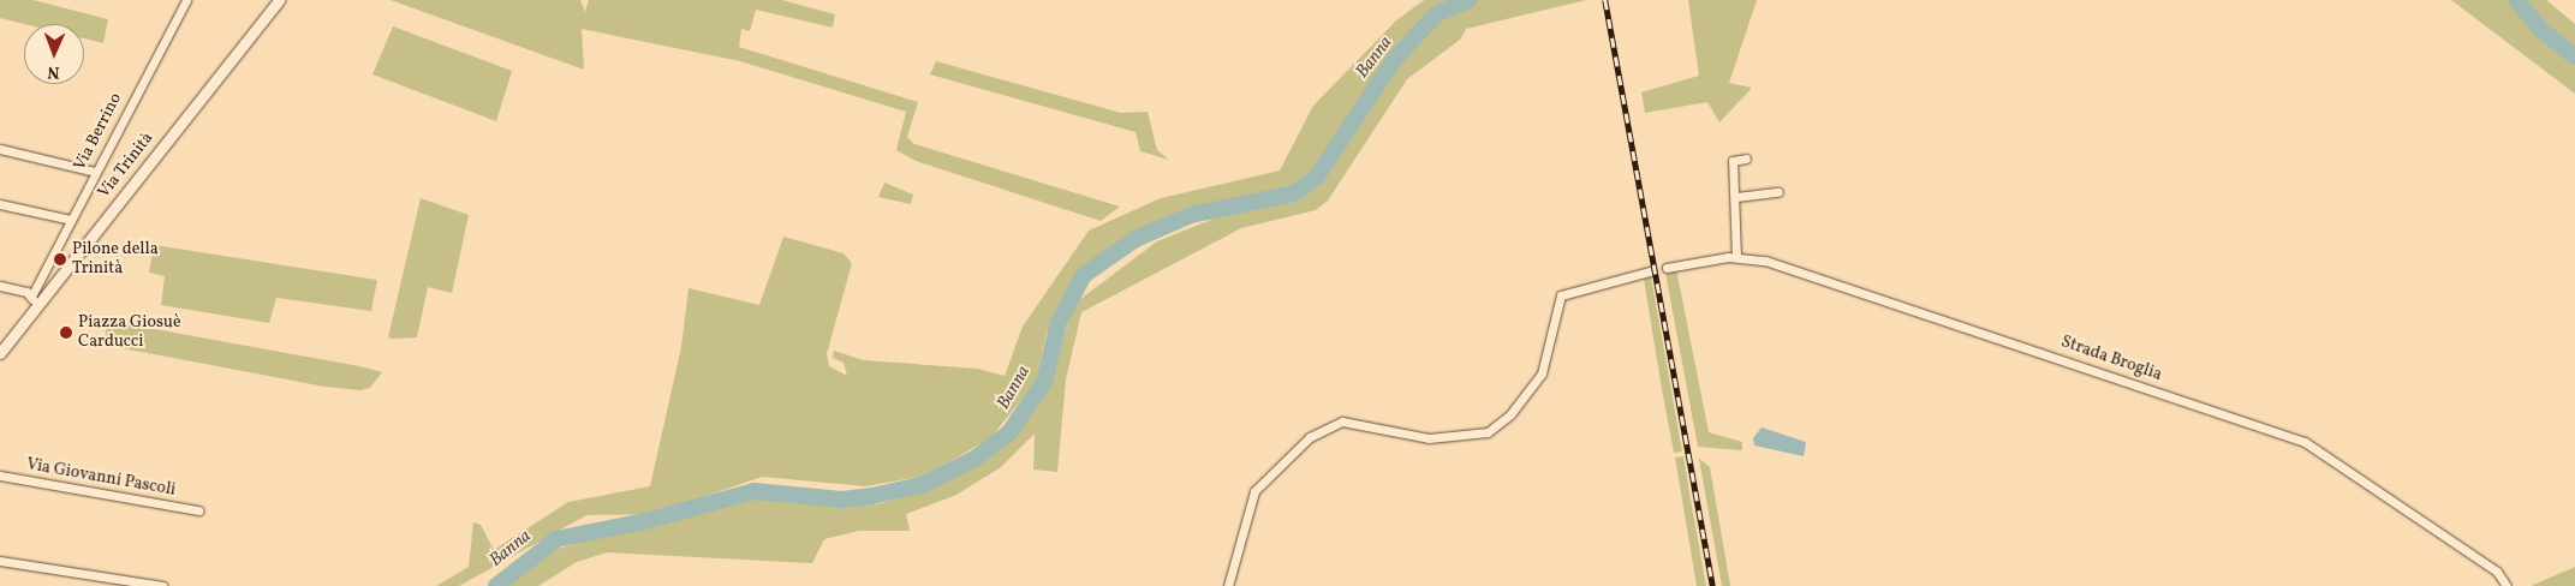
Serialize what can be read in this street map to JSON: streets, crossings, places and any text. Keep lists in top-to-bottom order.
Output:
{
  "streets": {
    "street": [
      "Via Berrino",
      "Via Trinità",
      "Strada Broglia",
      "Via Giovanni Pascoli"
    ]
  },
  "water": ["Banna"],
  "places": ["Pilone della Trinità", "Piazza Giosuè Carducci"],
  "north": "bottom"
}
